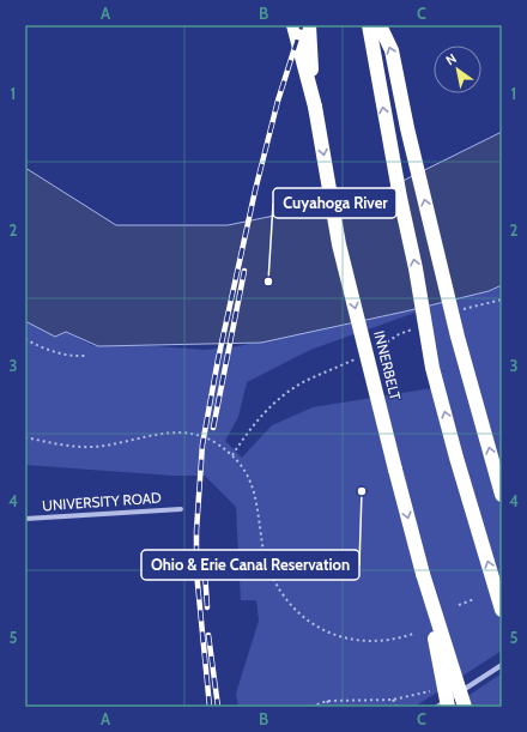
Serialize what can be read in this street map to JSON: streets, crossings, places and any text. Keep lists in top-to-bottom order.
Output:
{
  "streets": {
    "highway": ["INNERBELT"],
    "street": ["UNIVERSITY ROAD"]
  },
  "places": ["Cuyahoga River", "Ohio & Erie Canal Reservation"],
  "north": "top left",
  "grid": {
    "columns": ["A", "B", "C"],
    "rows": [
      "1",
      "2",
      "3",
      "4",
      "5"
    ]
  }
}
